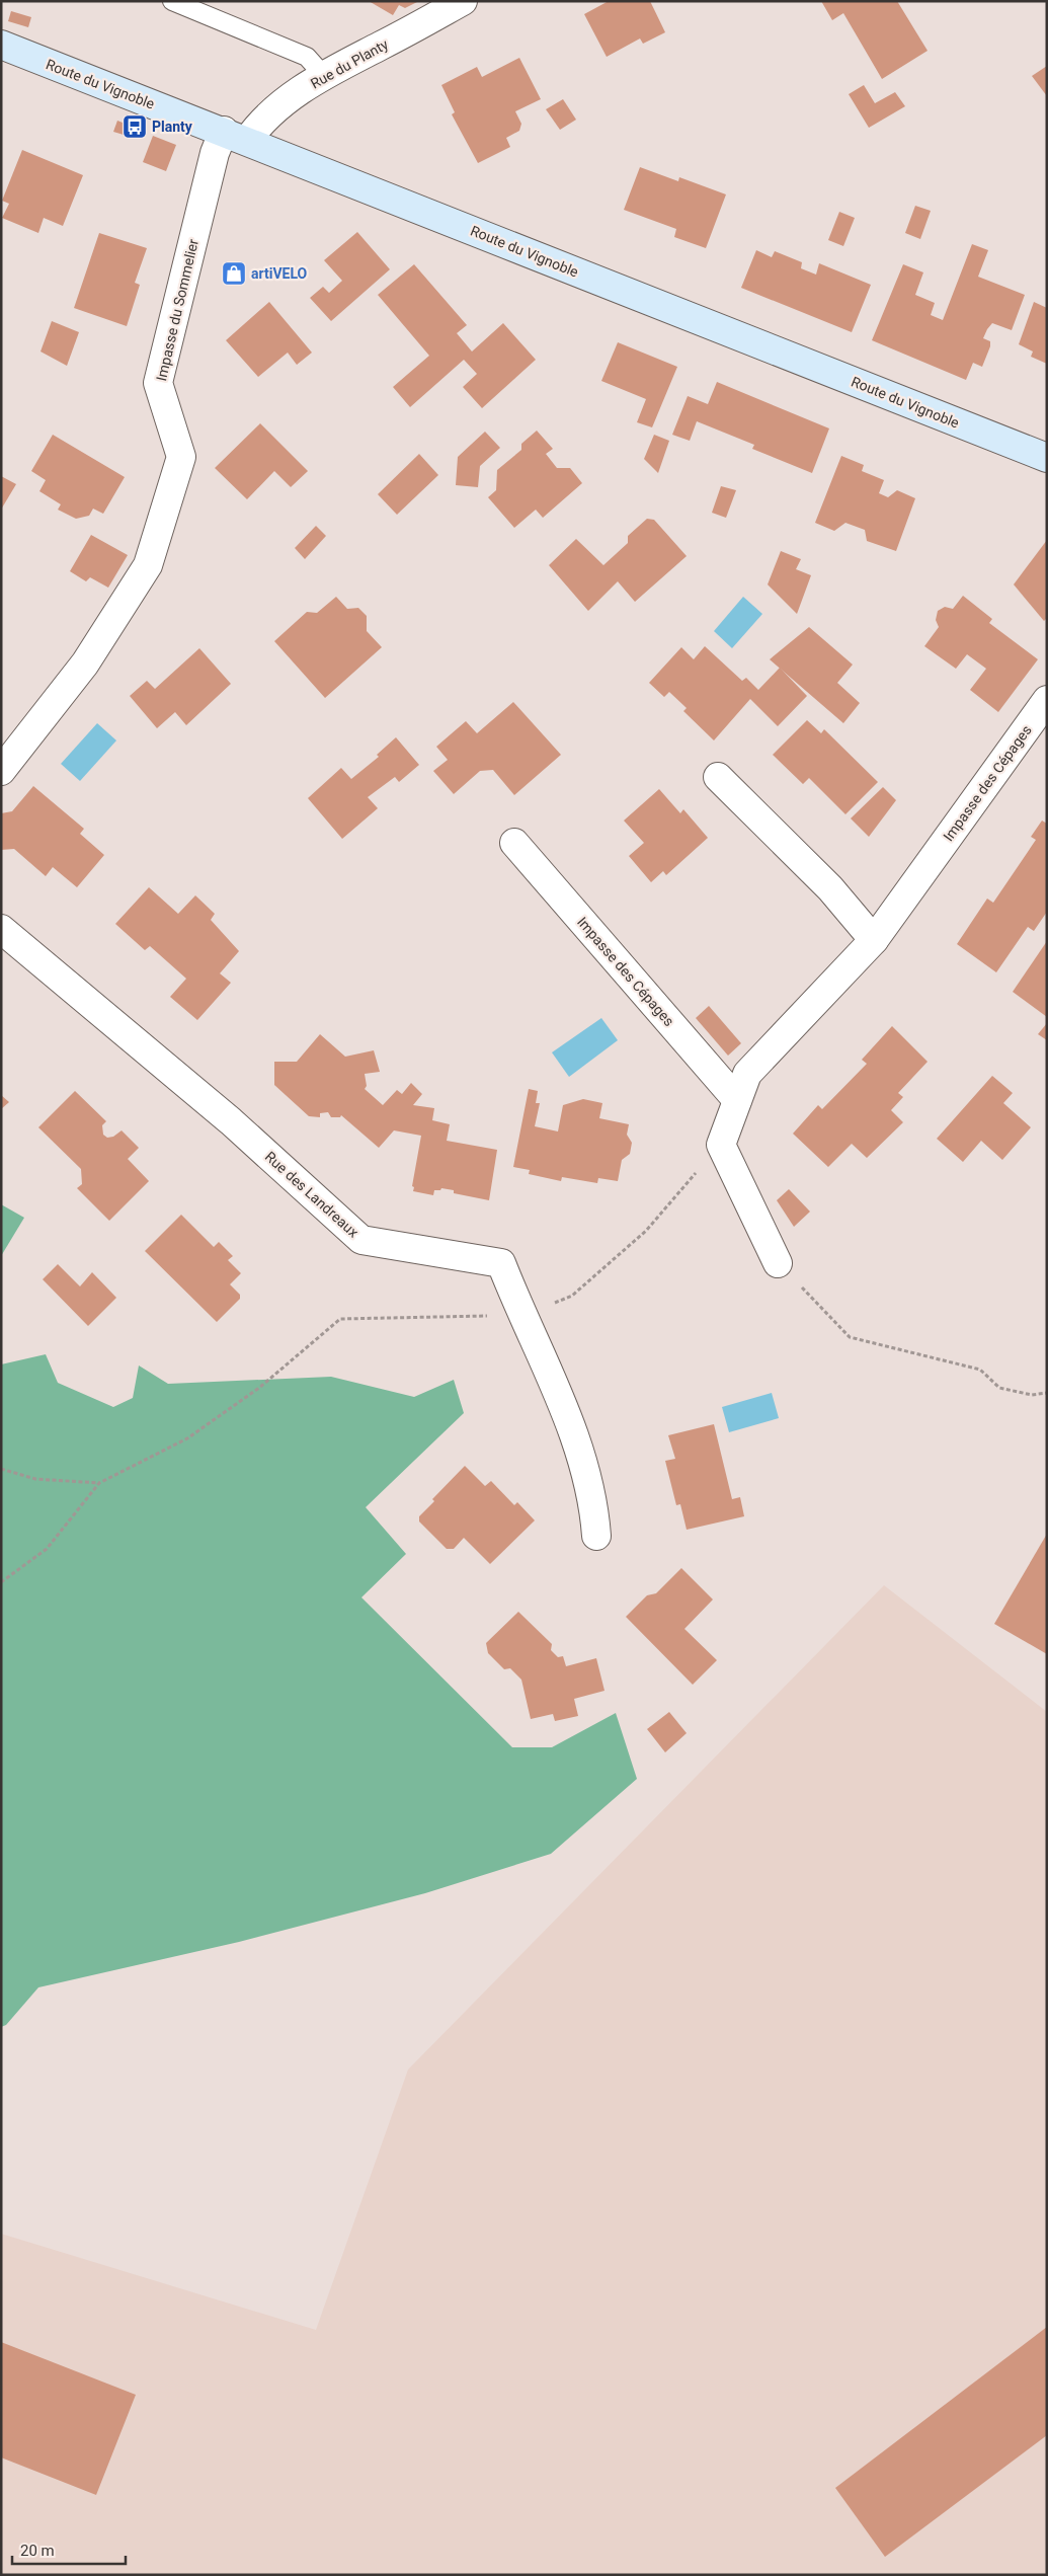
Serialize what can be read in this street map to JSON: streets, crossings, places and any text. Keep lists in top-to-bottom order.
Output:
{
  "streets": {
    "street": [
      "Rue du Planty",
      "Route du Vignoble",
      "Impasse du Sommelier",
      "Impasse des Cépages",
      "Rue des Landreaux"
    ]
  },
  "crossings": [
    ["Rue du Planty", "Route du Vignoble"],
    ["Rue du Planty", "Impasse du Sommelier"],
    ["Route du Vignoble", "Impasse du Sommelier"]
  ],
  "places": {
    "bus stop": ["Planty"],
    "shop": ["artiVELO"]
  },
  "scale_bar": "20 m"
}
